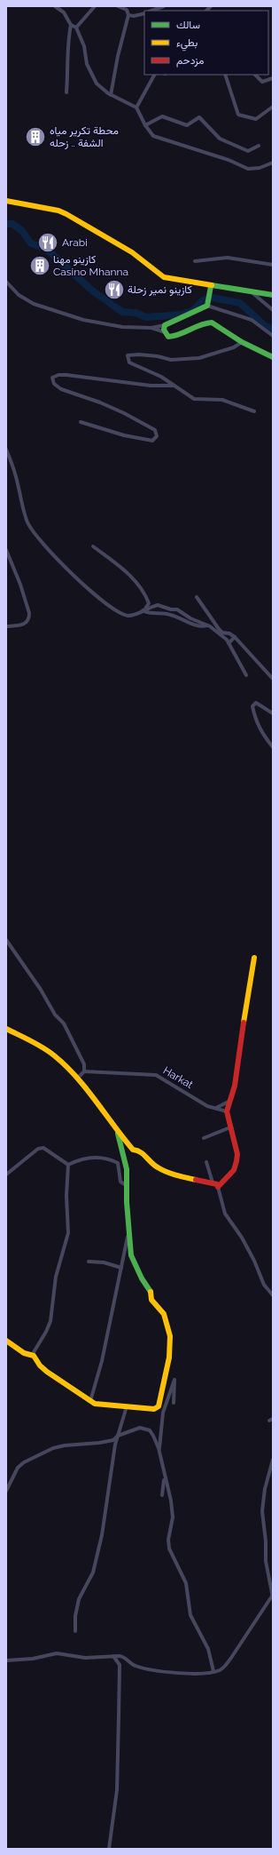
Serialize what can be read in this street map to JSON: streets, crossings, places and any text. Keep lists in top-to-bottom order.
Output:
{
  "streets": {
    "street": ["Harkat"]
  },
  "places": {
    "building": ["محطة تكرير مياه الشفة .. زحله", "كازينو مهنا Casino Mhanna"],
    "restaurant": ["Arabi", "كازينو نمير زحلة"]
  },
  "legend": ["سالك", "بطيء", "مزدحم"]
}
